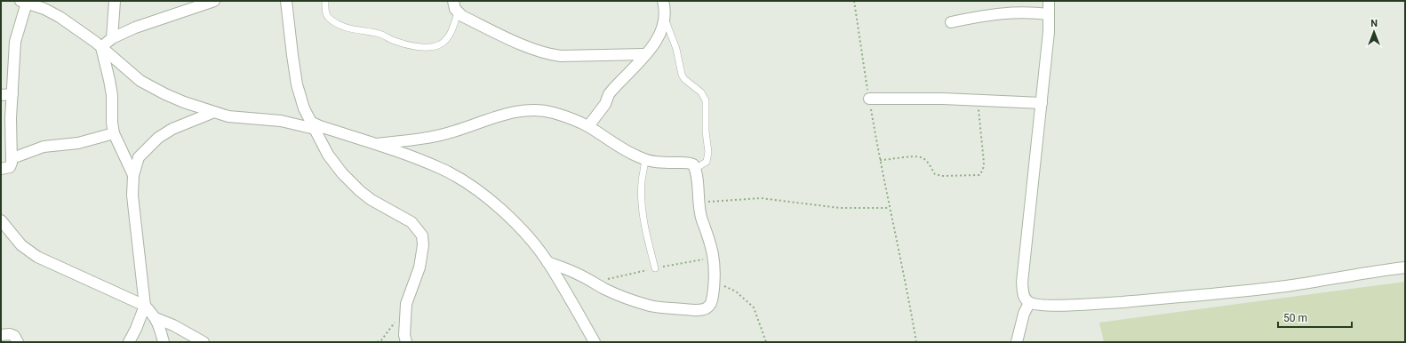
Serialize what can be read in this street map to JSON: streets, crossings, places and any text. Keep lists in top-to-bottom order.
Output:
{
  "scale_bar": "50 m",
  "north": "top"
}
